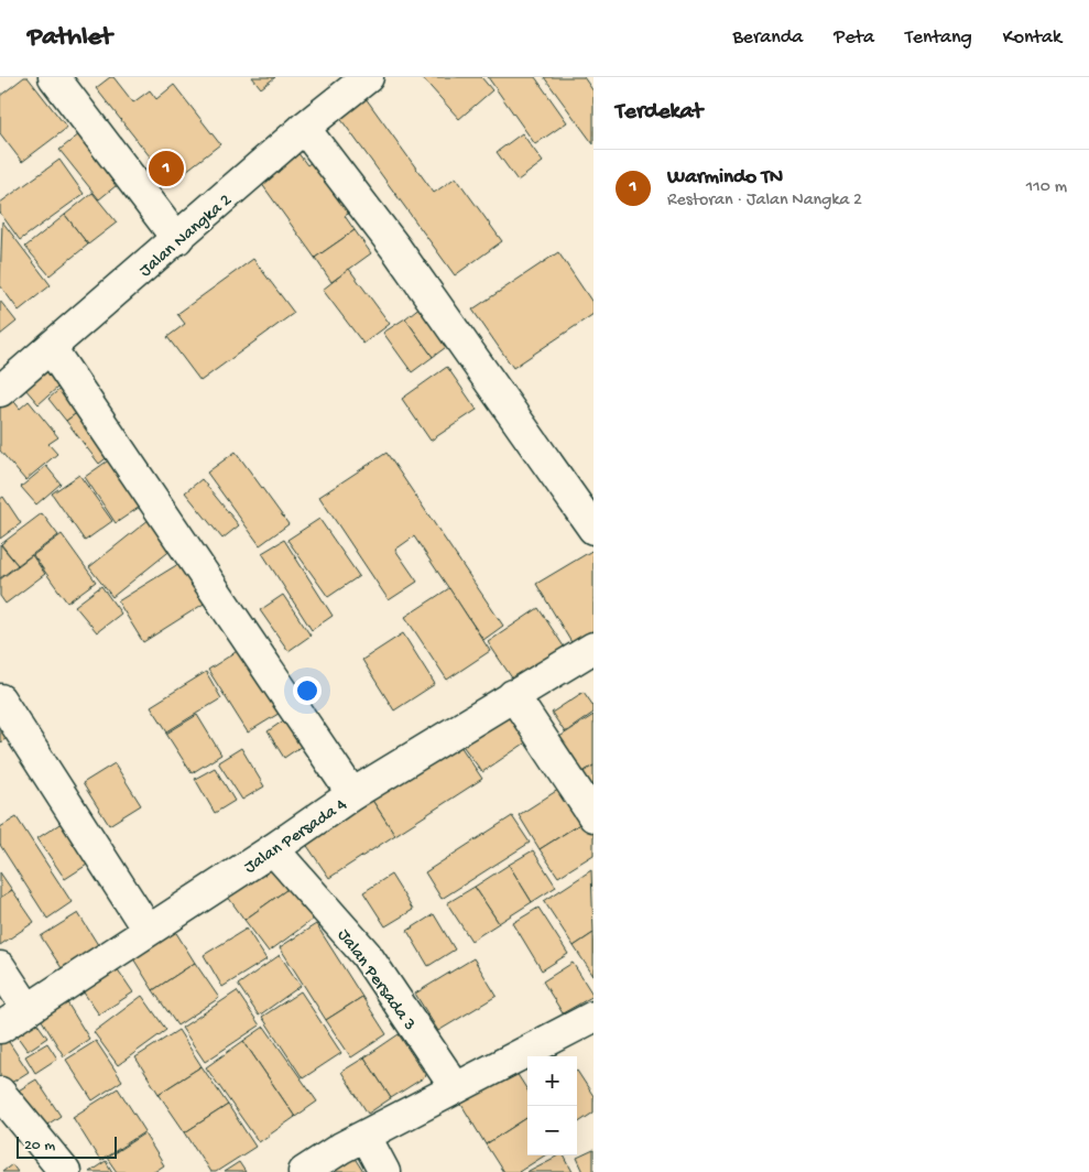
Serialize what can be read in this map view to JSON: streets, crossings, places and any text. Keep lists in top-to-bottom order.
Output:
{
  "streets": {
    "street": ["Jalan Nangka 2", "Jalan Persada 4", "Jalan Persada 3"]
  },
  "crossings": [
    ["Jalan Persada 4", "Jalan Persada 3"]
  ],
  "scale_bar": "20 m",
  "page": {
    "header": "Pathlet",
    "nav": [
      "Beranda",
      "Peta",
      "Tentang",
      "Kontak"
    ],
    "heading": "Terdekat",
    "pins": "1",
    "list": [
      {
        "mark": "1",
        "name": "Warmindo TN",
        "note": "Restoran · Jalan Nangka 2",
        "value": "110 m"
      }
    ],
    "map_buttons": ["+", "−"],
    "scale": "20 m"
  }
}
